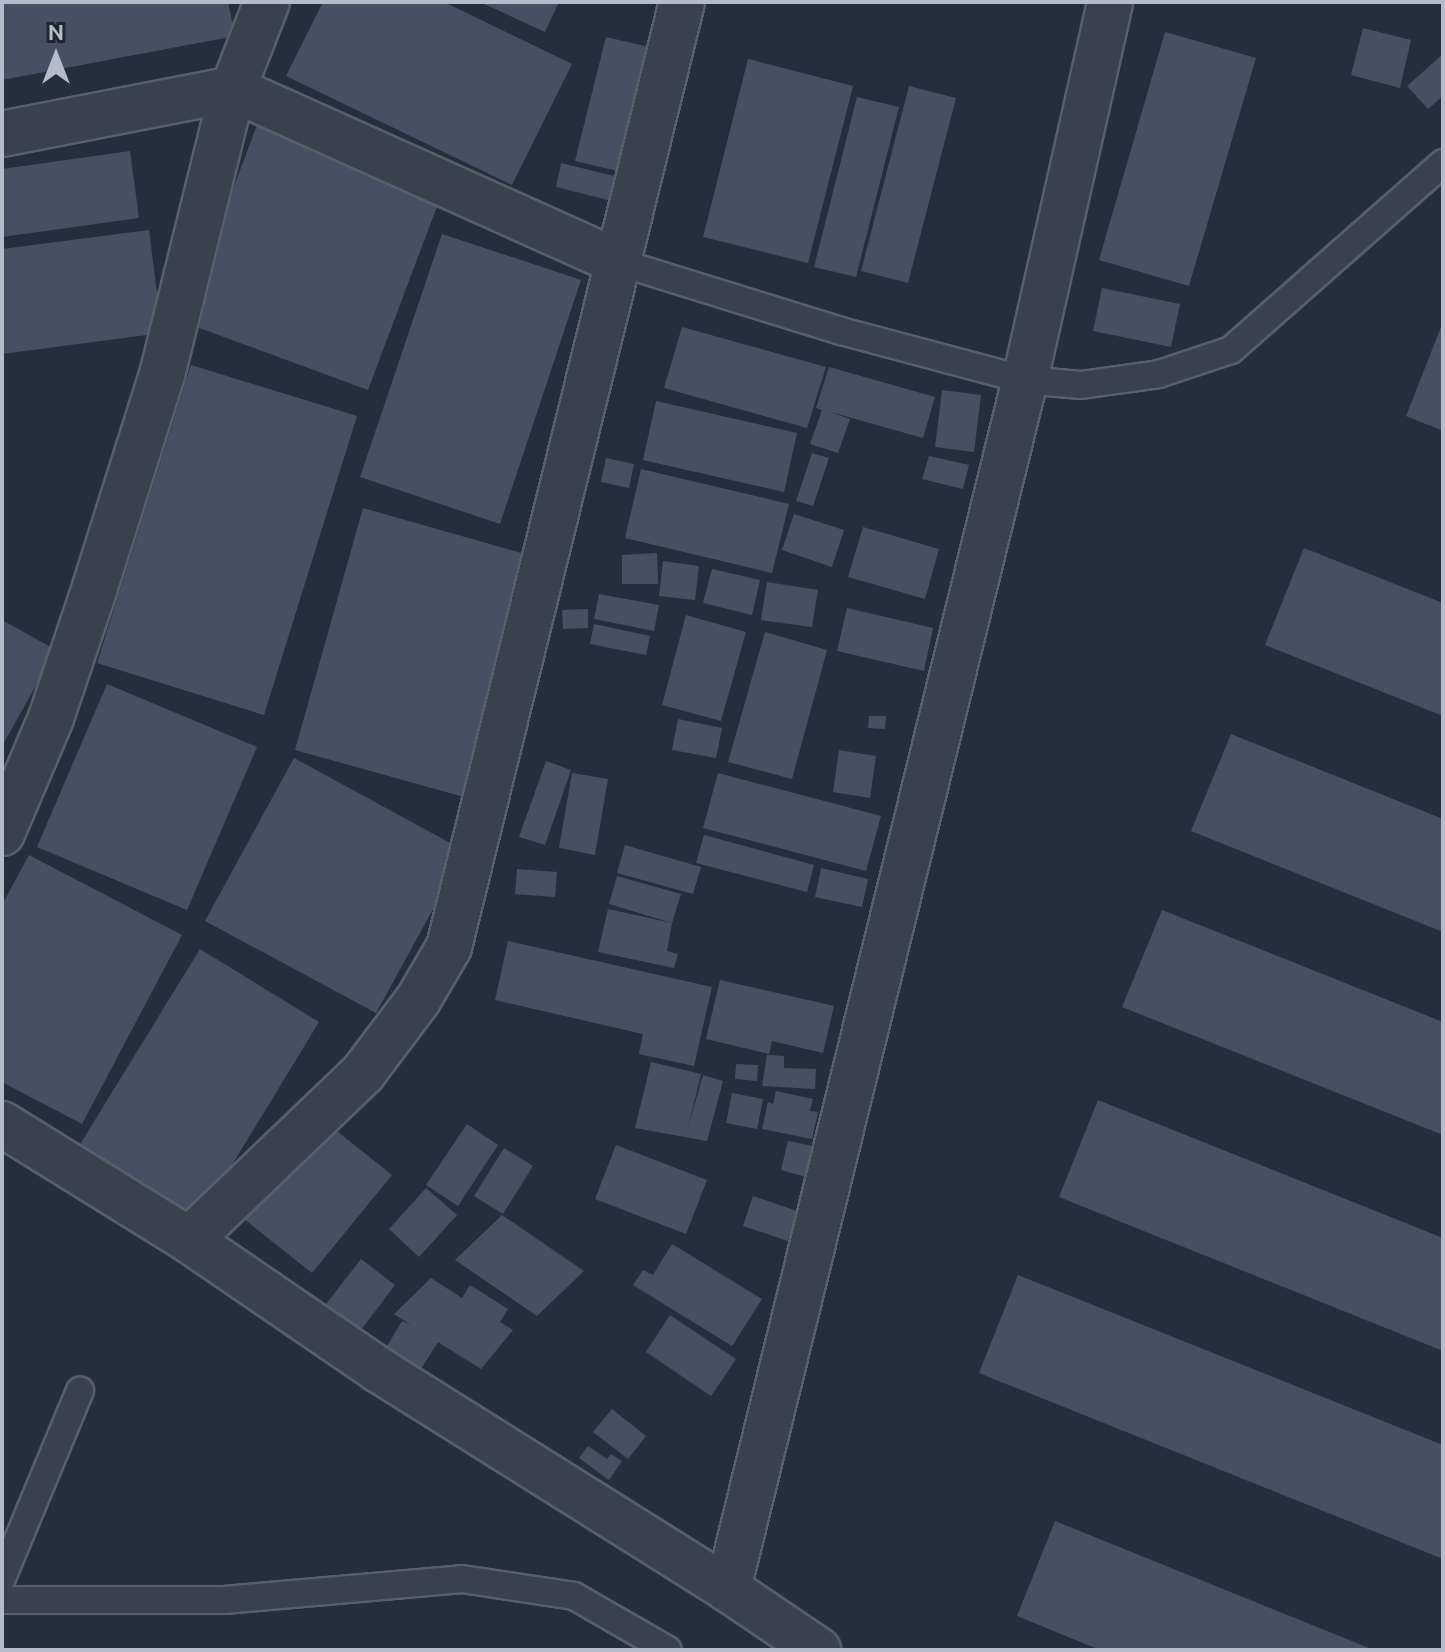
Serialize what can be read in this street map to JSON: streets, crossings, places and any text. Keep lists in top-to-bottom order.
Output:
{
  "north": "top"
}
